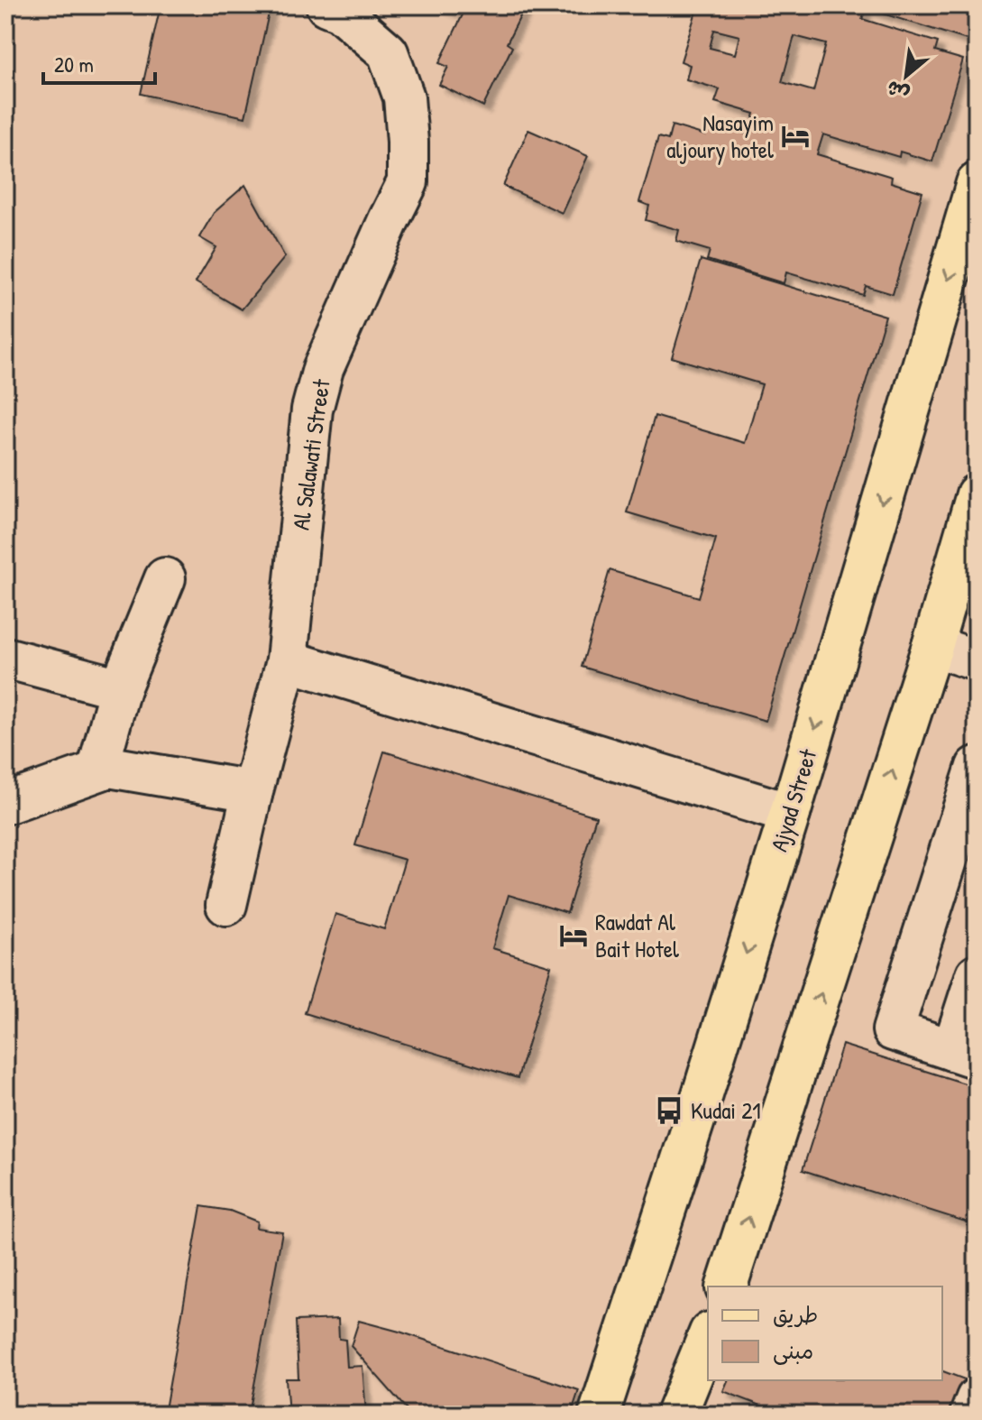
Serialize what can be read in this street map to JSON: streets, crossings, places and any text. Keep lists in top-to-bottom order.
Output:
{
  "streets": {
    "main road": ["Ajyad Street"],
    "street": ["Al Salawati Street"]
  },
  "places": {
    "hotel": ["Nasayim aljoury hotel", "Rawdat Al Bait Hotel"],
    "bus stop": ["Kudai 21"]
  },
  "legend": ["طريق", "مبنى"],
  "scale_bar": "20 m",
  "north": "bottom left"
}
